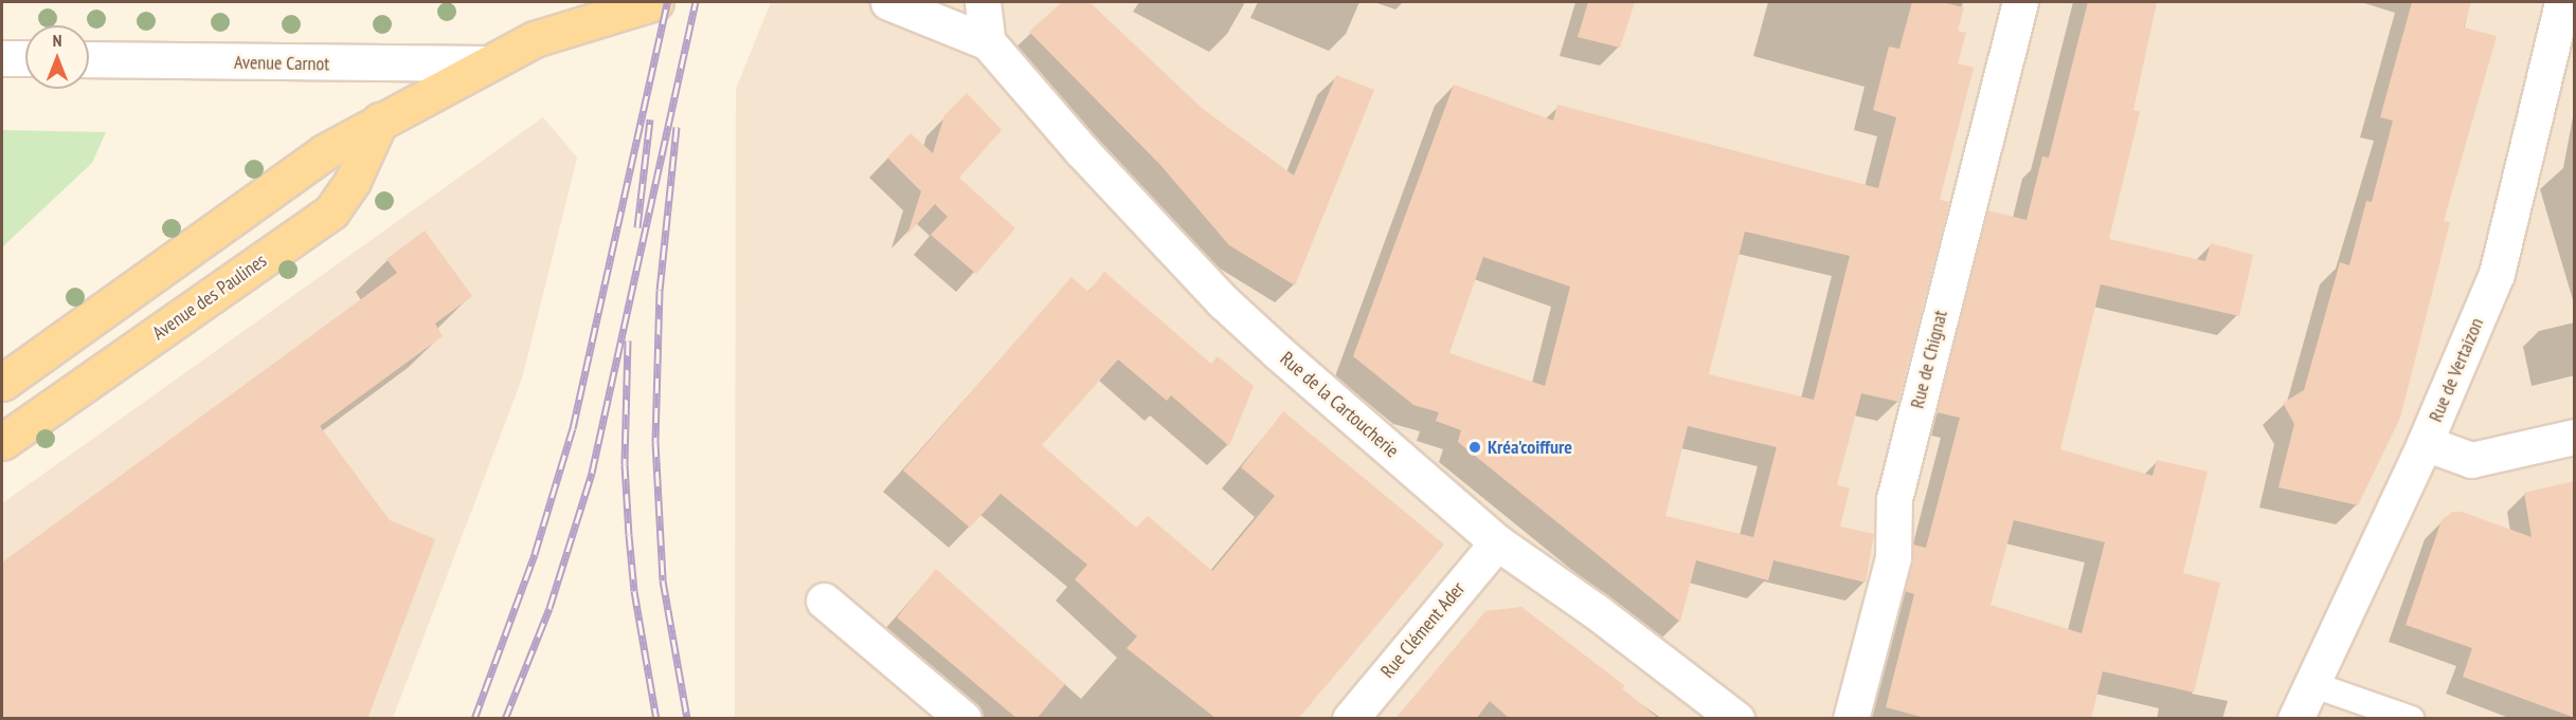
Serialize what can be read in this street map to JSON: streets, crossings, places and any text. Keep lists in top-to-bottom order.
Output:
{
  "streets": {
    "main road": ["Avenue des Paulines"],
    "street": [
      "Avenue Carnot",
      "Rue de Chignat",
      "Rue de Vertaizon",
      "Rue de la Cartoucherie",
      "Rue Clément Ader"
    ]
  },
  "crossings": [
    ["Rue de la Cartoucherie", "Rue Clément Ader"]
  ],
  "places": ["Kréa'coiffure"],
  "north": "top"
}
